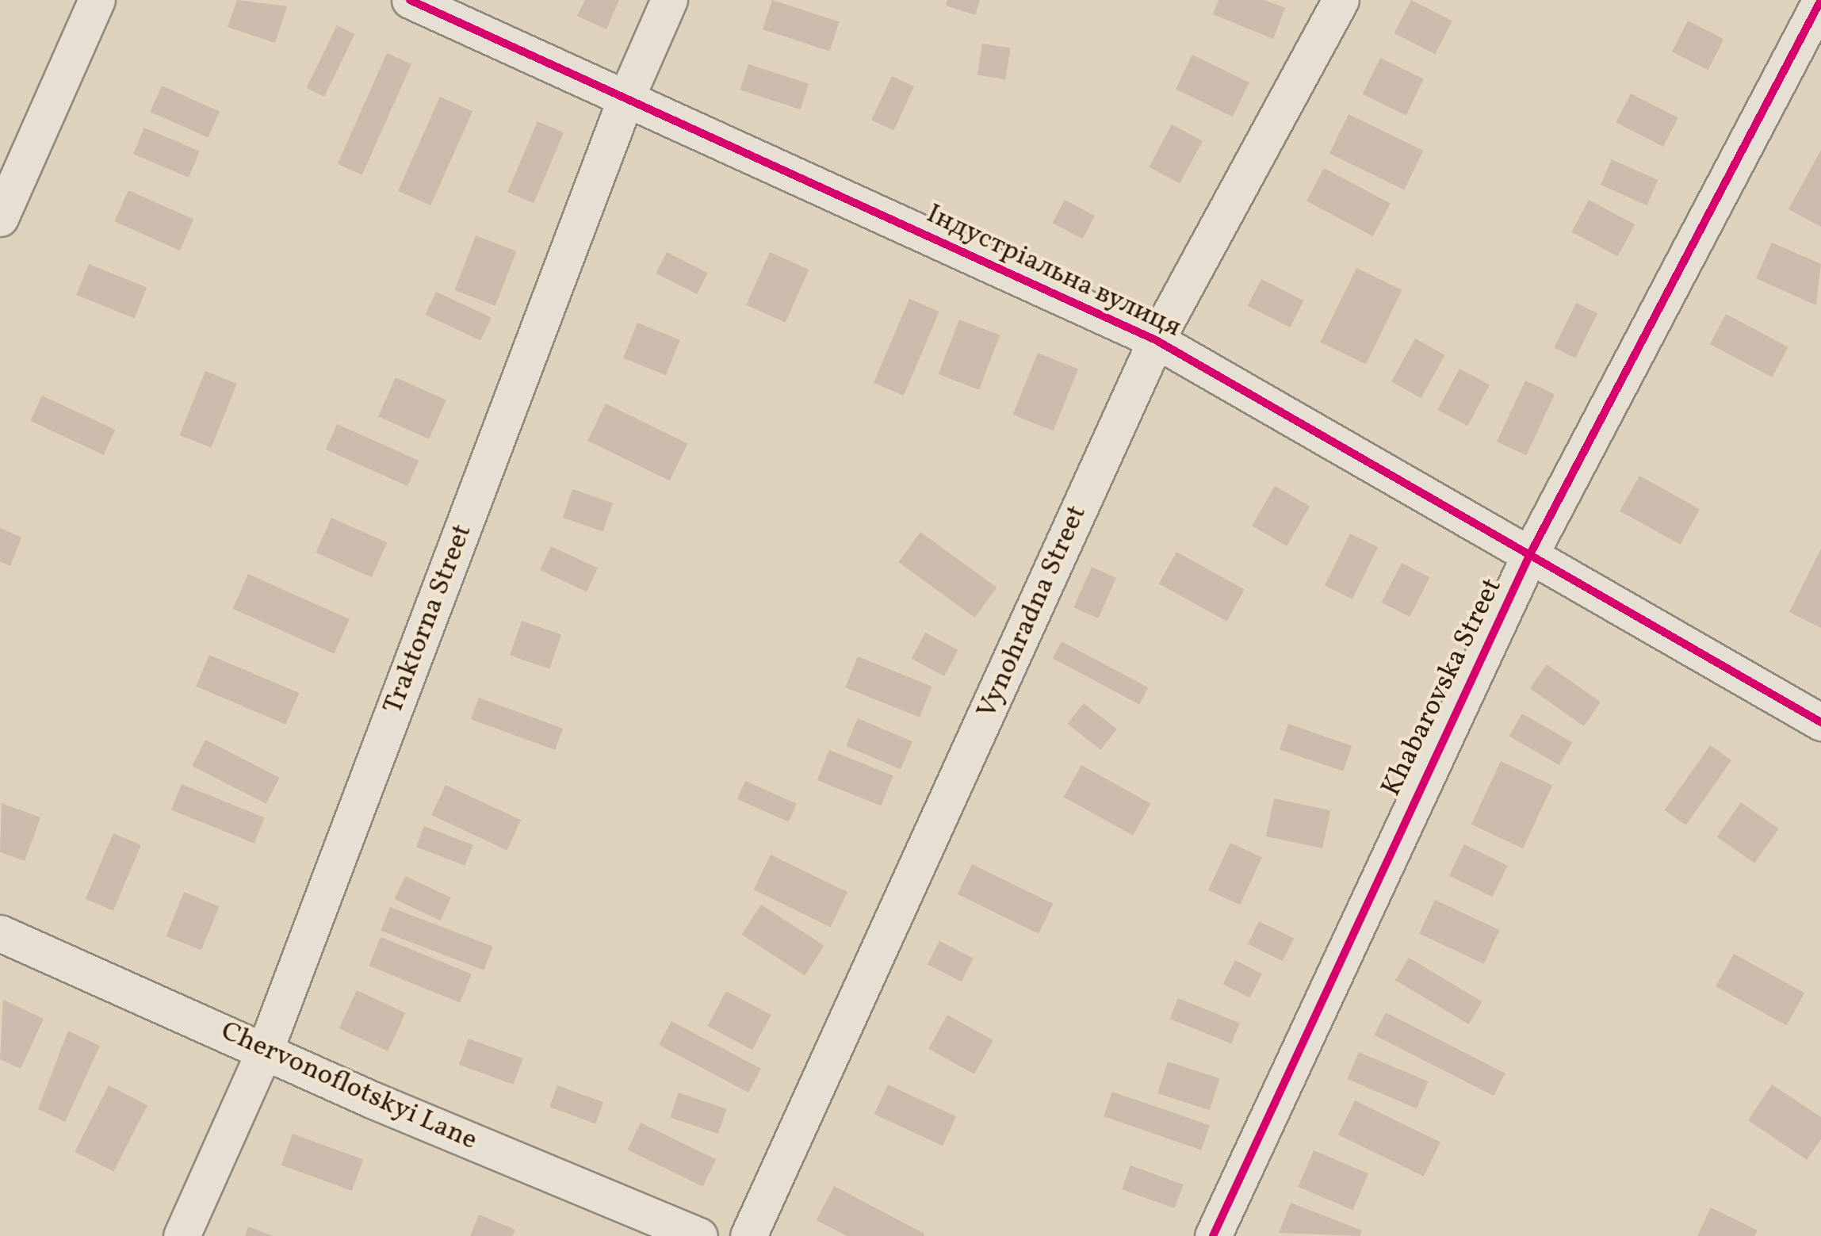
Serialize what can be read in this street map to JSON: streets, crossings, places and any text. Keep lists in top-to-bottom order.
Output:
{
  "streets": {
    "street": [
      "Індустріальна вулиця",
      "Vynohradna Street",
      "Traktorna Street",
      "Khabarovska Street",
      "Chervonoflotskyi Lane"
    ]
  },
  "crossings": [
    ["Індустріальна вулиця", "Vynohradna Street"],
    ["Індустріальна вулиця", "Traktorna Street"],
    ["Індустріальна вулиця", "Khabarovska Street"],
    ["Traktorna Street", "Chervonoflotskyi Lane"]
  ]
}
